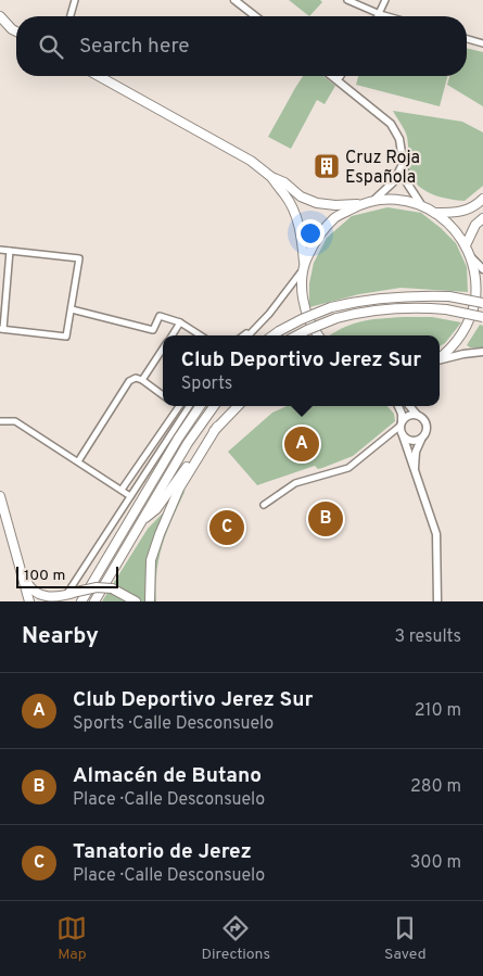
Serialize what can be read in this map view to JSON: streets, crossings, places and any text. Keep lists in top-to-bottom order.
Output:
{
  "places": {
    "building": ["Cruz Roja Española"]
  },
  "scale_bar": "100 m",
  "page": {
    "search": "Search here",
    "popup": ["Club Deportivo Jerez Sur", "Sports"],
    "pins": ["A", "B", "C"],
    "scale": "100 m",
    "heading": ["Nearby", "3 results"],
    "list": [
      {
        "mark": "A",
        "name": "Club Deportivo Jerez Sur",
        "note": "Sports · Calle Desconsuelo",
        "value": "210 m"
      },
      {
        "mark": "B",
        "name": "Almacén de Butano",
        "note": "Place · Calle Desconsuelo",
        "value": "280 m"
      },
      {
        "mark": "C",
        "name": "Tanatorio de Jerez",
        "note": "Place · Calle Desconsuelo",
        "value": "300 m"
      }
    ],
    "nav": ["Map", "Directions", "Saved"]
  }
}
